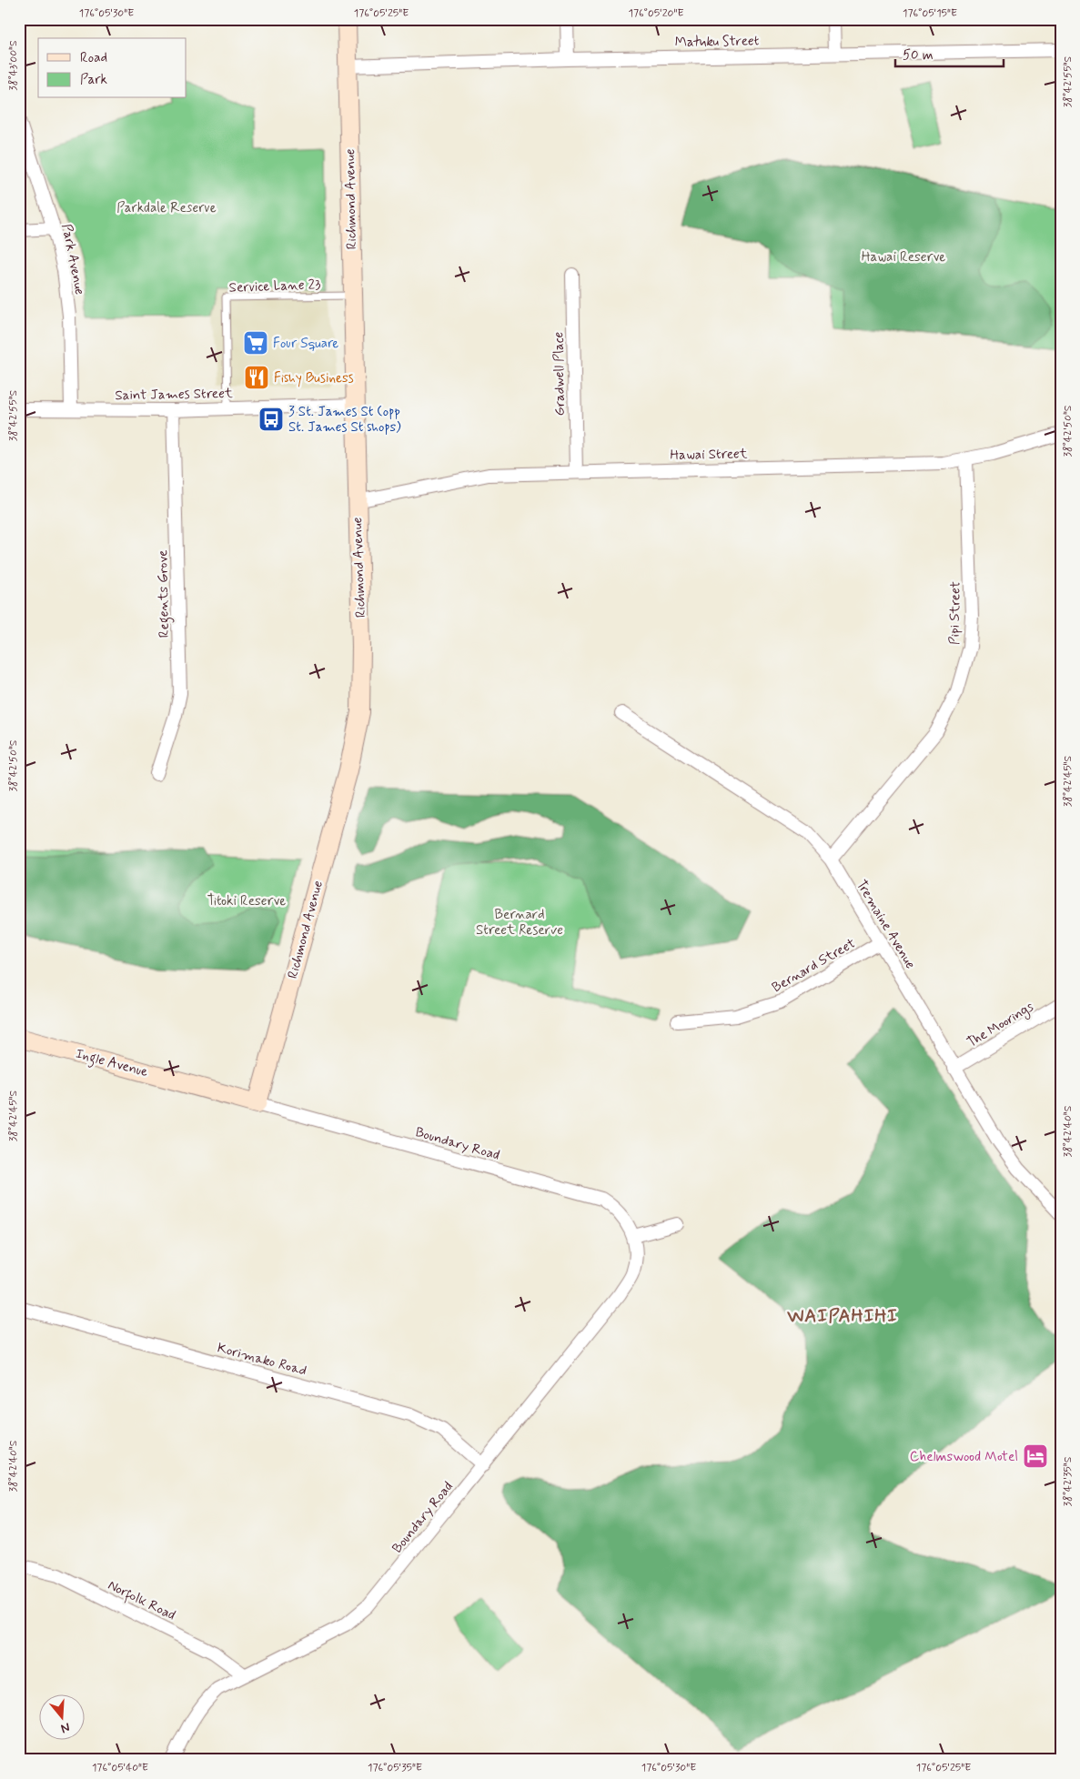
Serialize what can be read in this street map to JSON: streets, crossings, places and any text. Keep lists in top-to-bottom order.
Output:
{
  "streets": {
    "street": [
      "Matuku Street",
      "Richmond Avenue",
      "Park Avenue",
      "Gradwell Place",
      "Saint James Street",
      "Hawai Street",
      "Regents Grove",
      "Pipi Street",
      "Tremaine Avenue",
      "Bernard Street",
      "The Moorings",
      "Ingle Avenue",
      "Boundary Road",
      "Korimako Road",
      "Norfolk Road"
    ],
    "lane": ["Service Lane 23"]
  },
  "crossings": [
    ["Matuku Street", "Richmond Avenue"],
    ["Richmond Avenue", "Service Lane 23"],
    ["Richmond Avenue", "Saint James Street"],
    ["Richmond Avenue", "Hawai Street"],
    ["Richmond Avenue", "Ingle Avenue"],
    ["Richmond Avenue", "Boundary Road"],
    ["Park Avenue", "Saint James Street"],
    ["Service Lane 23", "Saint James Street"],
    ["Gradwell Place", "Hawai Street"],
    ["Saint James Street", "Regents Grove"],
    ["Hawai Street", "Pipi Street"],
    ["Pipi Street", "Tremaine Avenue"],
    ["Tremaine Avenue", "Bernard Street"],
    ["Tremaine Avenue", "The Moorings"],
    ["Ingle Avenue", "Boundary Road"],
    ["Boundary Road", "Korimako Road"],
    ["Boundary Road", "Norfolk Road"]
  ],
  "districts": ["WAIPAHIHI"],
  "parks": [
    "Parkdale Reserve",
    "Hawai Reserve",
    "Titoki Reserve",
    "Bernard Street Reserve"
  ],
  "places": {
    "supermarket": ["Four Square"],
    "restaurant": ["Fishy Business"],
    "bus stop": ["3 St. James St (opp St. James St shops)"],
    "hotel": ["Chelmswood Motel"]
  },
  "legend": ["Road", "Park"],
  "scale_bar": "50 m",
  "north": "bottom",
  "coordinates": [
    "176°05'30\"E",
    "176°05'25\"E",
    "176°05'20\"E",
    "176°05'15\"E",
    "38°43'00\"S",
    "38°42'55\"S",
    "38°42'50\"S",
    "38°42'45\"S",
    "38°42'40\"S",
    "38°42'35\"S",
    "176°05'40\"E",
    "176°05'35\"E"
  ]
}
